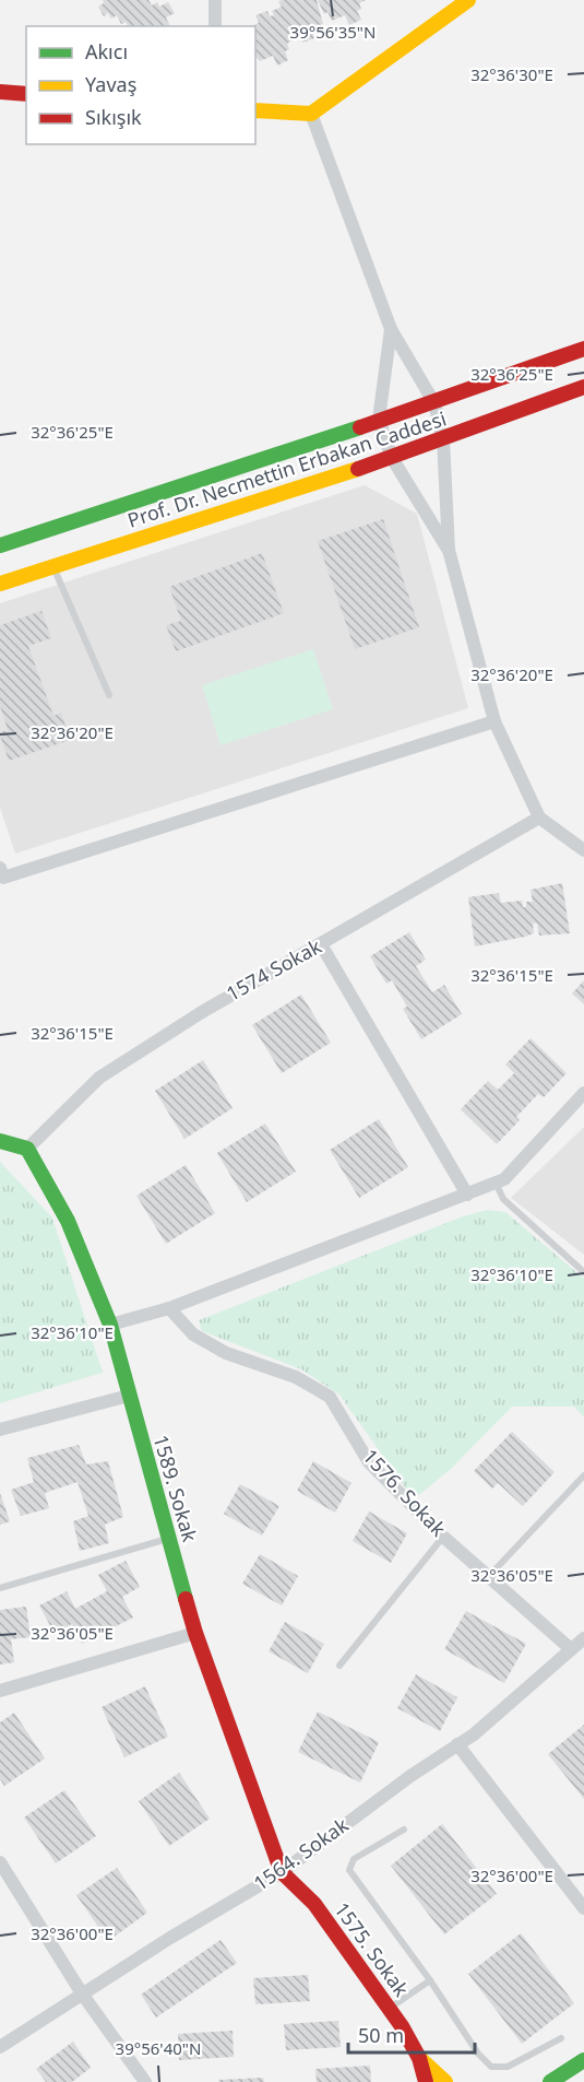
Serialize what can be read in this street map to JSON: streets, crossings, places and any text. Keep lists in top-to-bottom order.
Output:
{
  "streets": {
    "street": [
      "Prof. Dr. Necmettin Erbakan Caddesi",
      "1574 Sokak",
      "1589. Sokak",
      "1576. Sokak",
      "1564. Sokak",
      "1575. Sokak"
    ]
  },
  "crossings": [
    ["1574 Sokak", "1589. Sokak"],
    ["1589. Sokak", "1564. Sokak"],
    ["1589. Sokak", "1575. Sokak"],
    ["1576. Sokak", "1564. Sokak"],
    ["1564. Sokak", "1575. Sokak"]
  ],
  "legend": ["Akıcı", "Yavaş", "Sıkışık"],
  "scale_bar": "50 m",
  "coordinates": [
    "39°56'35\"N",
    "32°36'30\"E",
    "32°36'25\"E",
    "32°36'20\"E",
    "32°36'15\"E",
    "32°36'10\"E",
    "32°36'05\"E",
    "32°36'00\"E",
    "39°56'40\"N"
  ]
}
